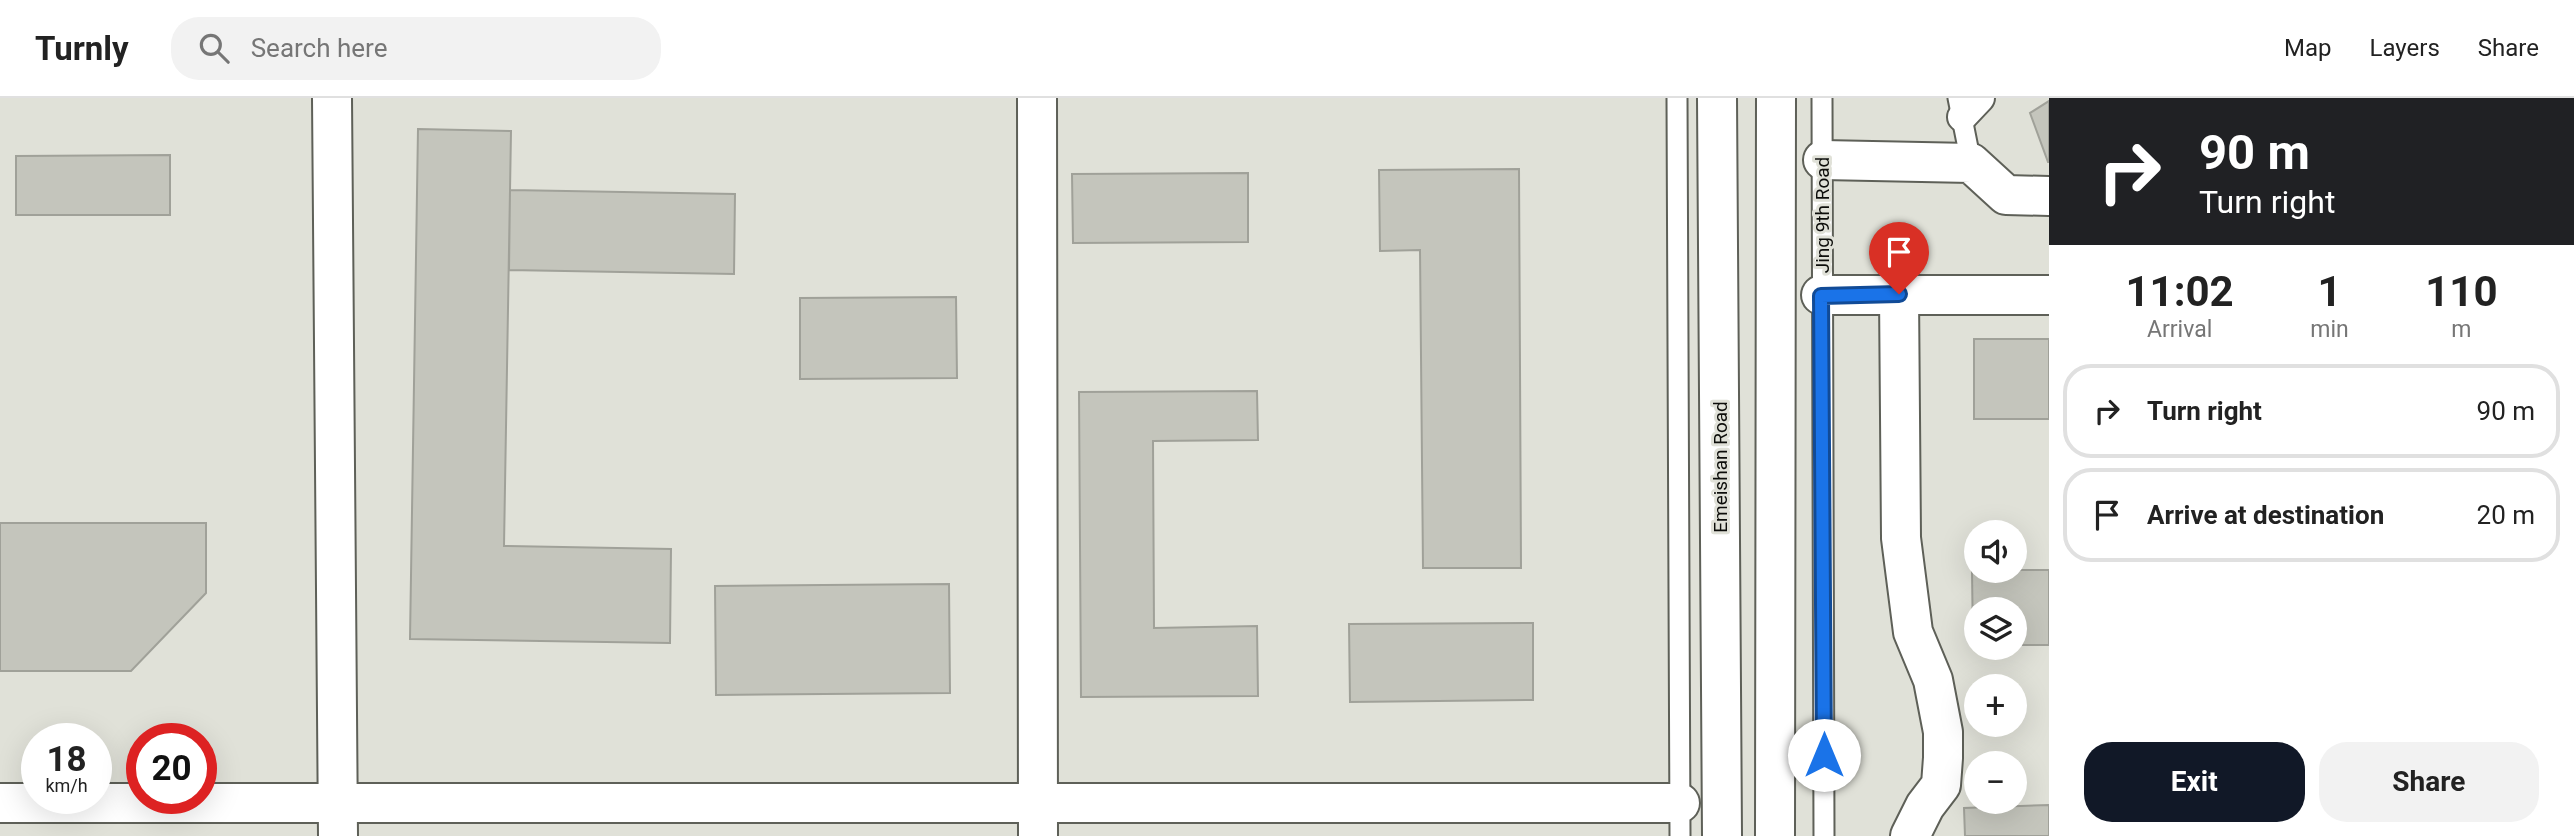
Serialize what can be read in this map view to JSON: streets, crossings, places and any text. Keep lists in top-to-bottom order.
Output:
{
  "streets": {
    "street": ["Emeishan Road"],
    "lane": ["Jing 9th Road"]
  },
  "page": {
    "header": "Turnly",
    "search": "Search here",
    "nav": ["Map", "Layers", "Share"],
    "turn": ["90 m", "Turn right"],
    "eta": [
      "11:02",
      "Arrival",
      "1",
      "min",
      "110",
      "m"
    ],
    "list": [
      {
        "name": "Turn right",
        "value": "90 m"
      },
      {
        "name": "Arrive at destination",
        "value": "20 m"
      }
    ],
    "map_buttons": ["+", "−"],
    "speed": "18 km/h",
    "limit": "20",
    "buttons": ["Exit", "Share"]
  }
}
